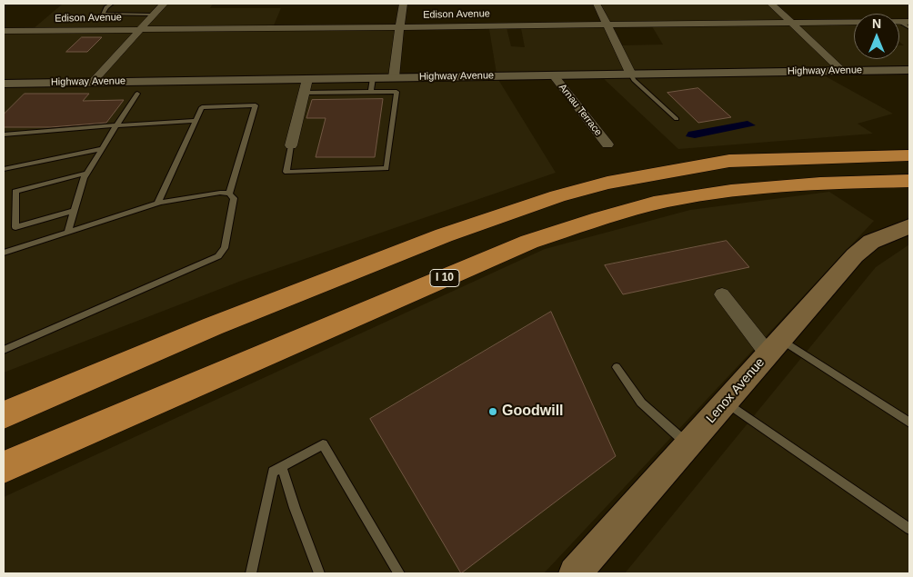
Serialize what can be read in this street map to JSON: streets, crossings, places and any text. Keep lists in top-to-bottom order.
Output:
{
  "streets": {
    "highway": ["I 10"],
    "main road": ["Lenox Avenue"],
    "street": ["Edison Avenue", "Highway Avenue", "Arnau Terrace"]
  },
  "crossings": [
    ["Highway Avenue", "Arnau Terrace"]
  ],
  "places": ["Goodwill"],
  "north": "top"
}
